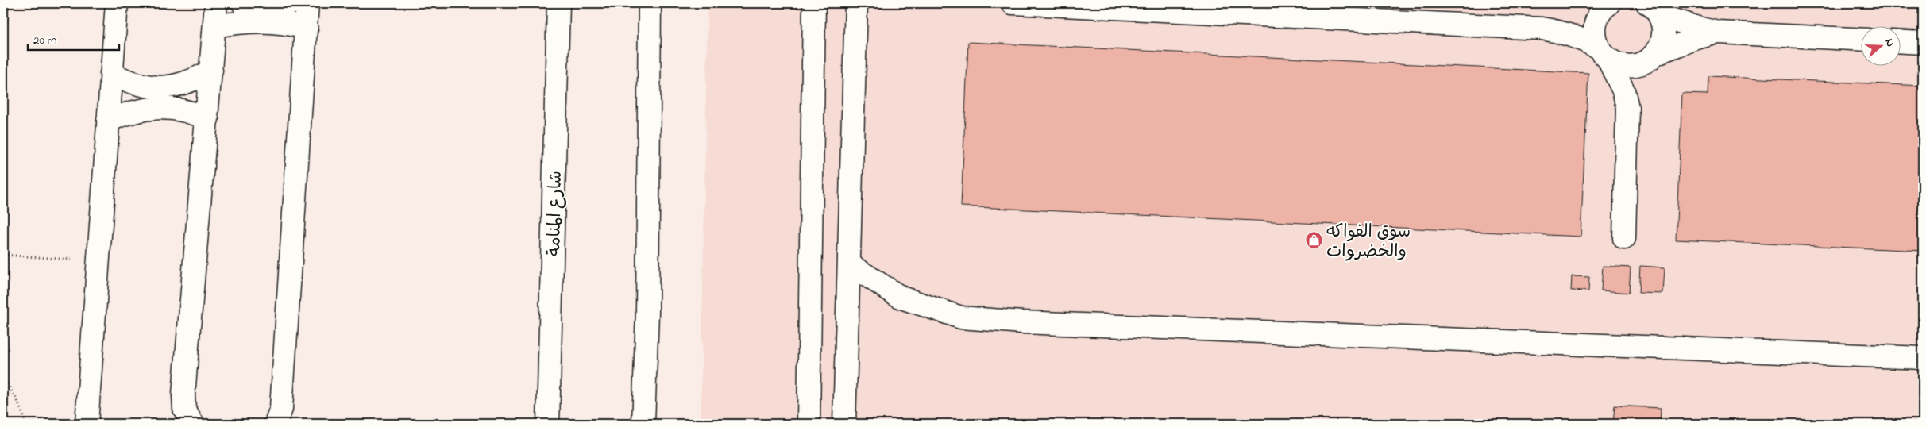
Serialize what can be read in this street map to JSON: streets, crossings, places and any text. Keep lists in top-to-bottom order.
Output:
{
  "streets": {
    "main road": ["شارع المنامة"]
  },
  "places": {
    "shop": ["سوق الفواكه والخضروات"]
  },
  "scale_bar": "20 m",
  "north": "right"
}
